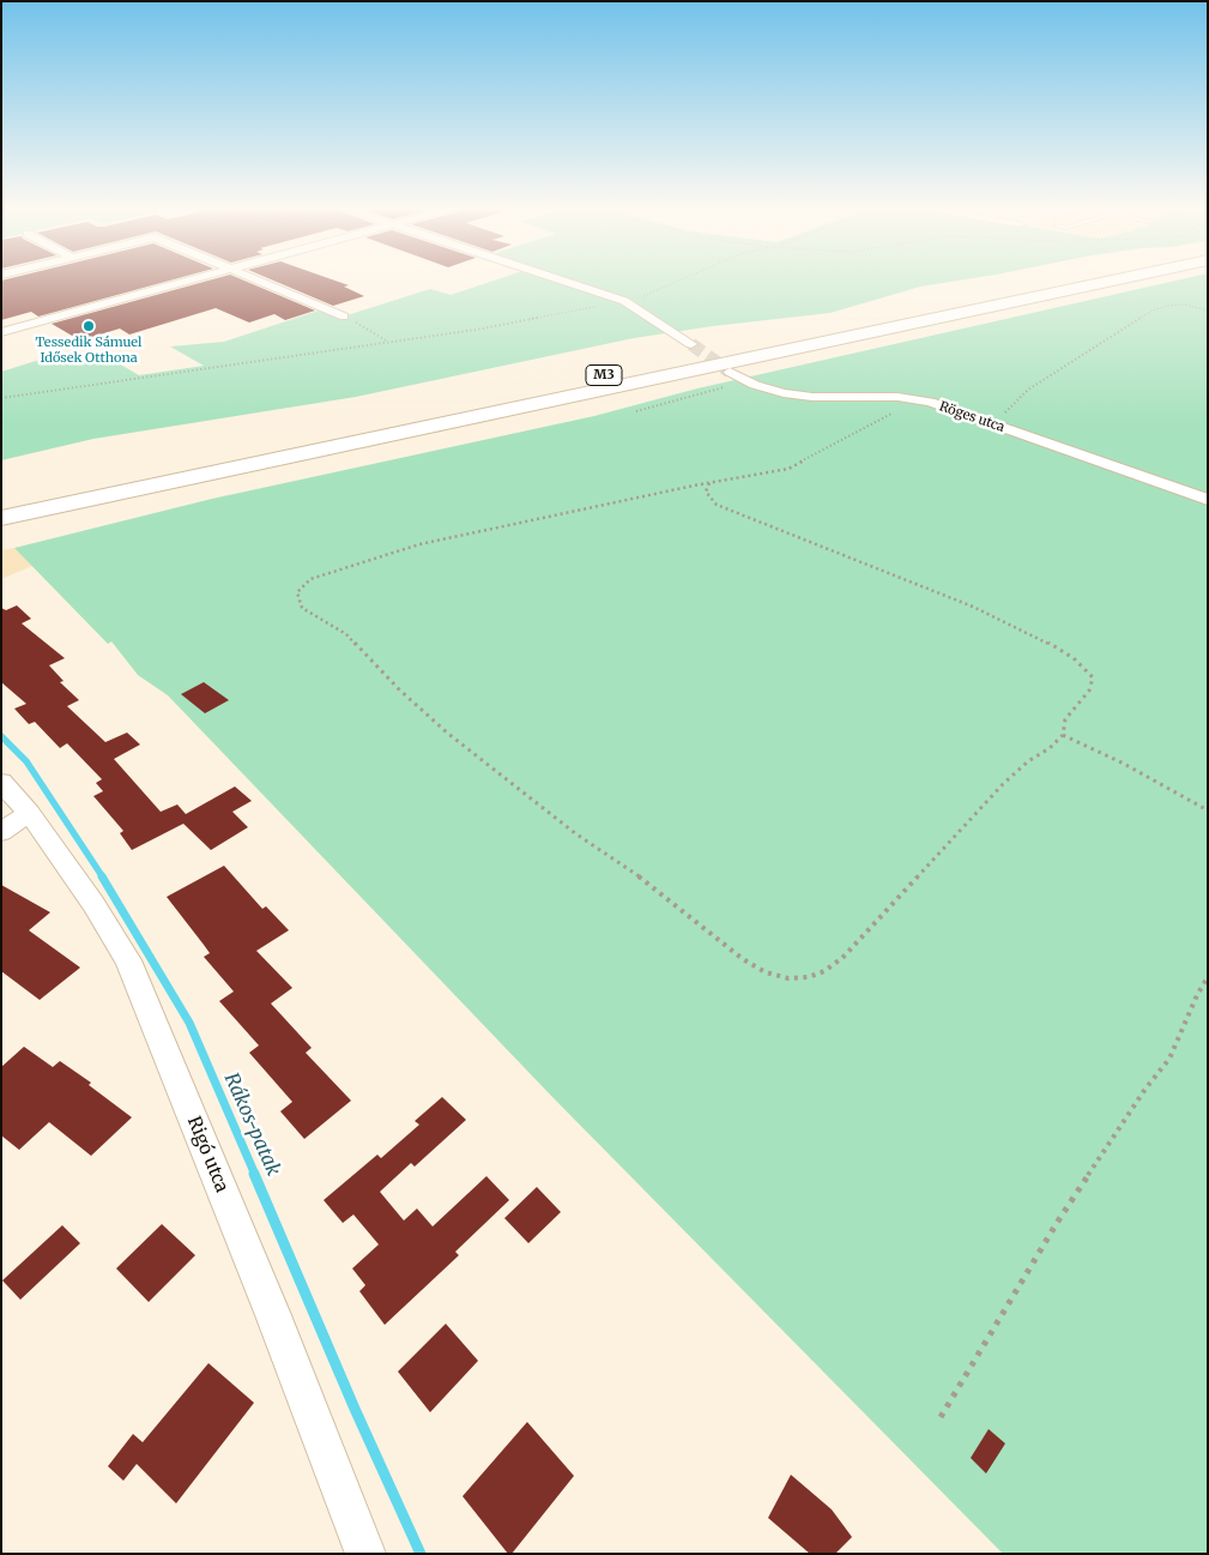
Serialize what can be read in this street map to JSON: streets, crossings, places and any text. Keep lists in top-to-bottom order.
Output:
{
  "streets": {
    "highway": ["M3"],
    "street": ["Röges utca", "Rigó utca"]
  },
  "water": ["Rákos-patak"],
  "places": ["Tessedik Sámuel Idősek Otthona"]
}
